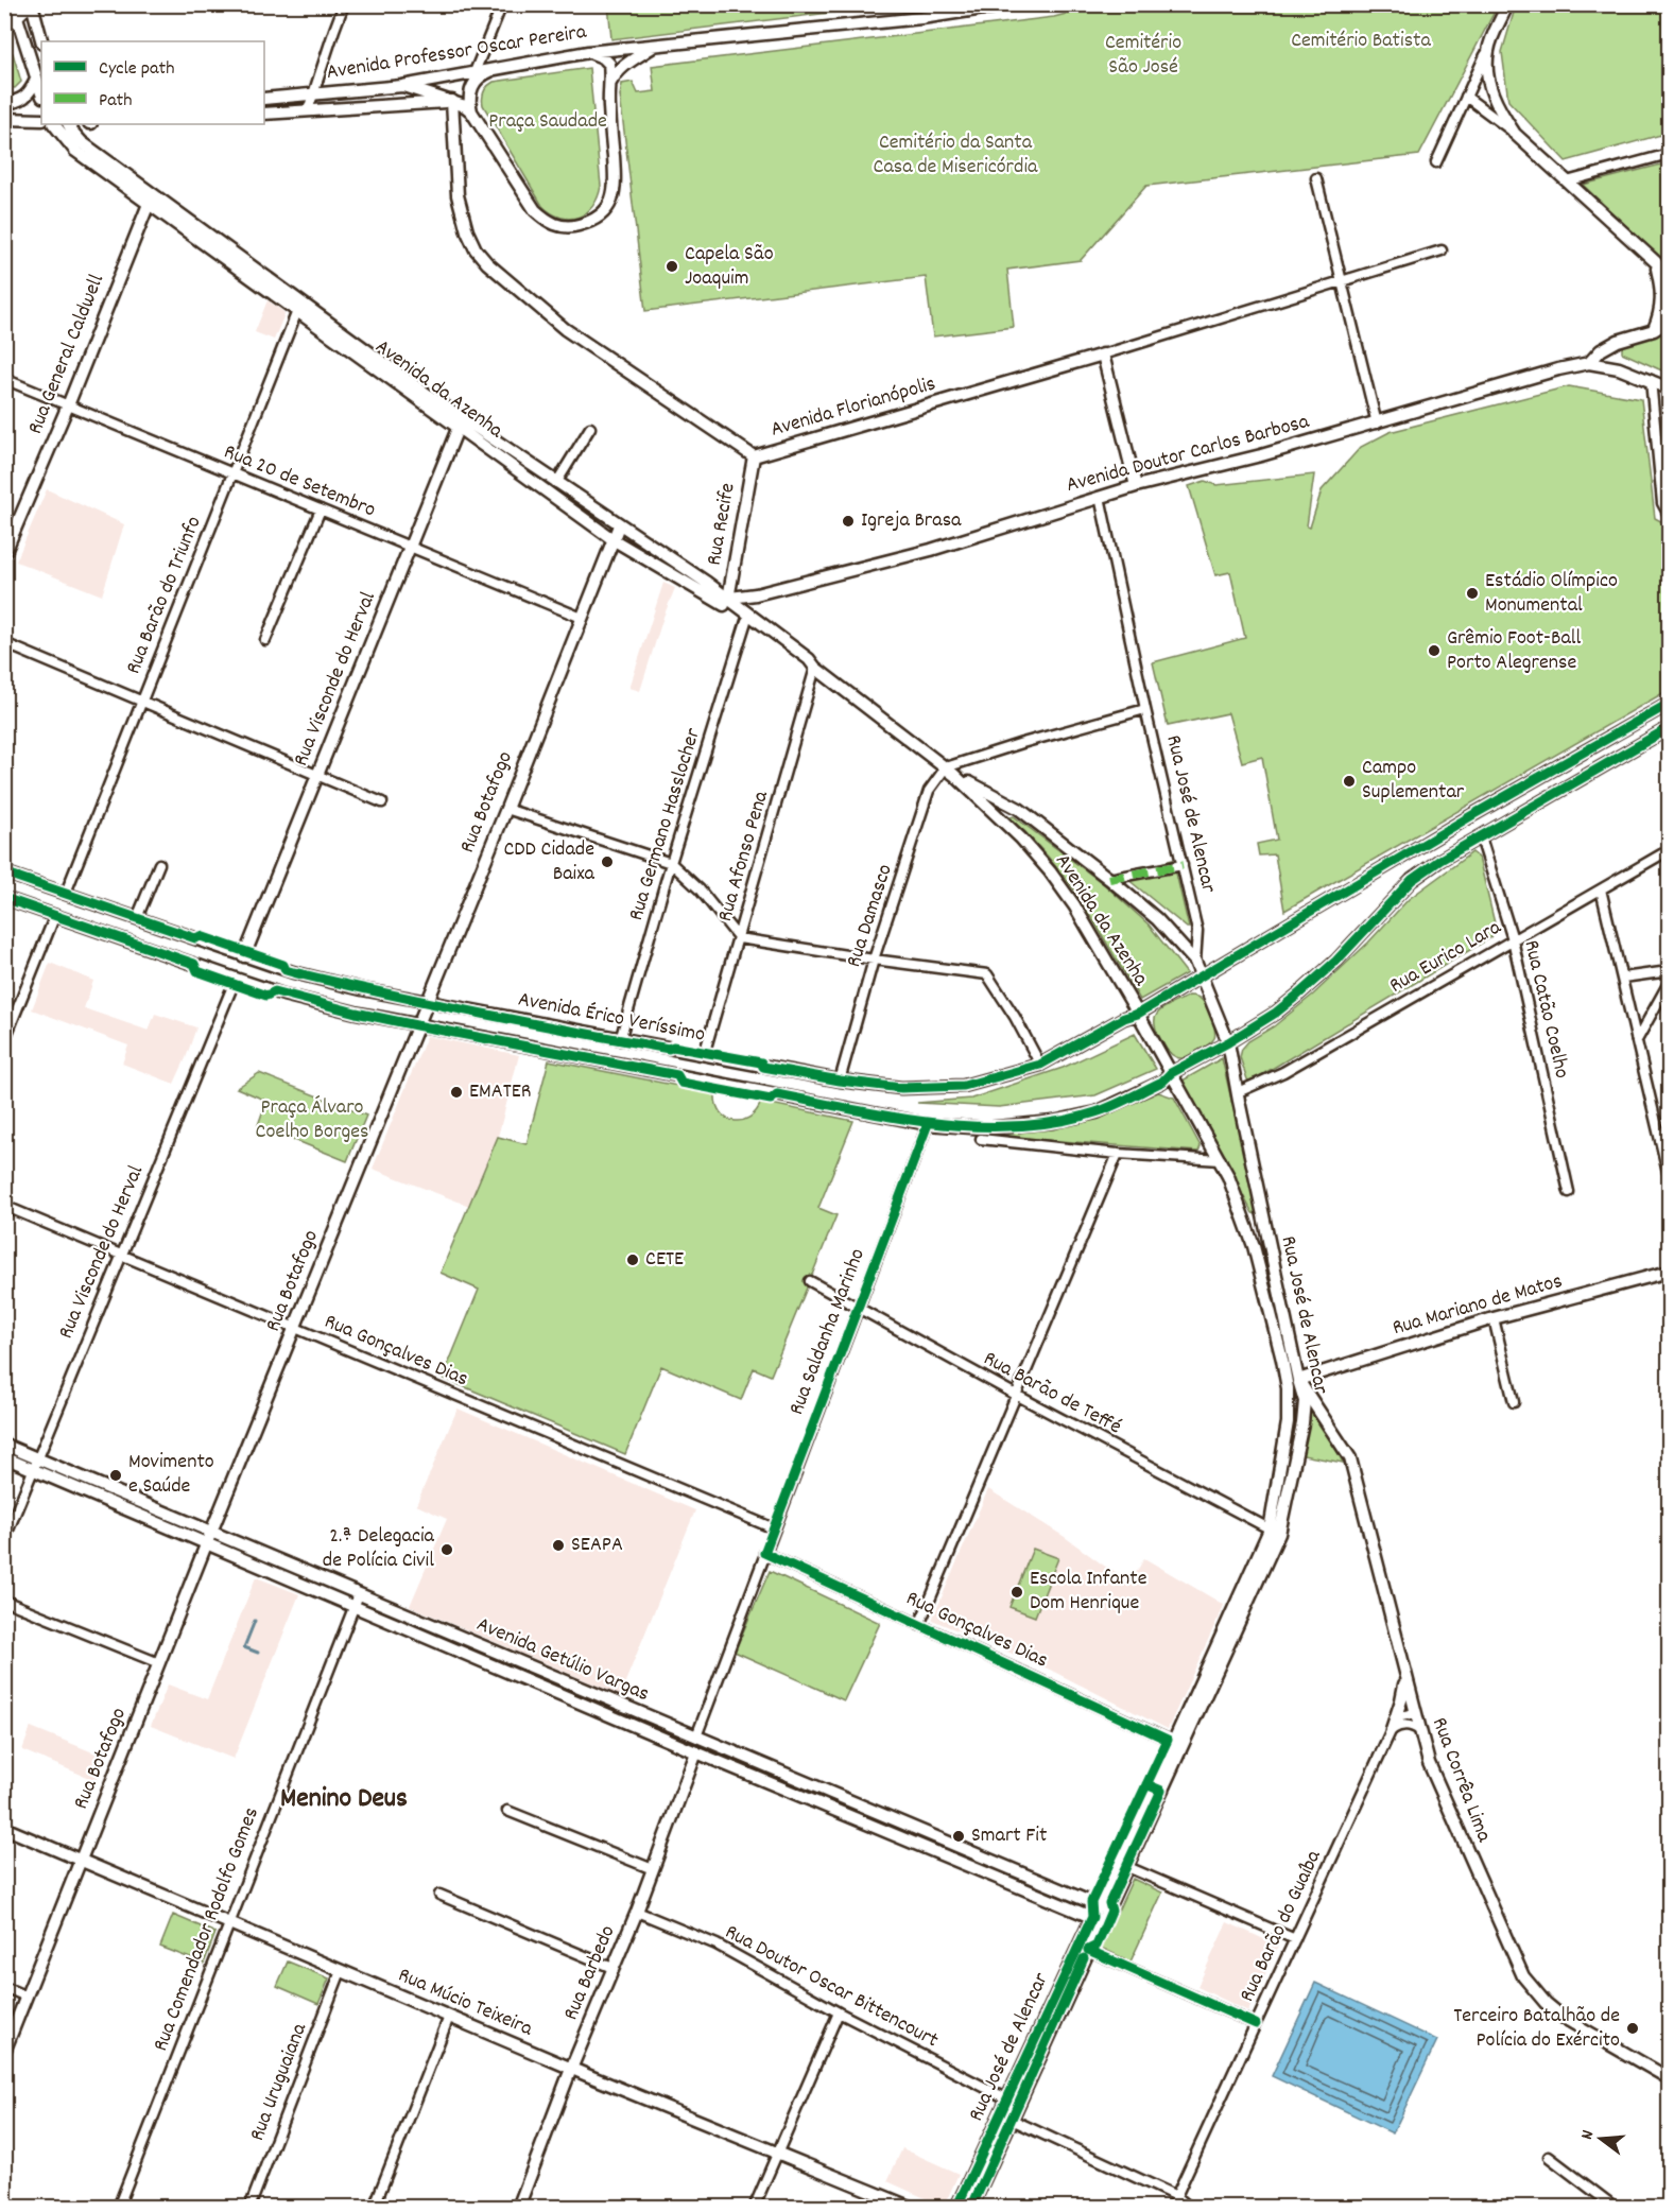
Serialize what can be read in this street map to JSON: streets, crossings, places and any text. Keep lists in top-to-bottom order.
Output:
{
  "streets": {
    "main road": [
      "Avenida Professor Oscar Pereira",
      "Rua General Caldwell",
      "Avenida da Azenha",
      "Avenida Florianópolis",
      "Avenida Doutor Carlos Barbosa",
      "Rua Recife",
      "Rua Visconde do Herval",
      "Rua Botafogo",
      "Rua José de Alencar",
      "Avenida Érico Veríssimo",
      "Rua Mariano de Matos",
      "Avenida Getúlio Vargas",
      "Rua Corrêa Lima",
      "Rua Barbedo",
      "Rua Múcio Teixeira"
    ],
    "street": [
      "Rua 20 de Setembro",
      "Rua Barão do Triunfo",
      "Rua Germano Hasslocher",
      "Rua Afonso Pena",
      "Rua Damasco",
      "Rua Eurico Lara",
      "Rua Catão Coelho",
      "Rua Saldanha Marinho",
      "Rua Gonçalves Dias",
      "Rua Barão de Teffé",
      "Rua Barão do Guaíba",
      "Rua Comendador Rodolfo Gomes",
      "Rua Doutor Oscar Bittencourt",
      "Rua Uruguaiana"
    ]
  },
  "crossings": [
    ["Avenida Professor Oscar Pereira", "Avenida Florianópolis"],
    ["Rua General Caldwell", "Avenida da Azenha"],
    ["Rua General Caldwell", "Rua 20 de Setembro"],
    ["Avenida da Azenha", "Avenida Doutor Carlos Barbosa"],
    ["Avenida da Azenha", "Rua Recife"],
    ["Avenida da Azenha", "Rua Barão do Triunfo"],
    ["Avenida da Azenha", "Rua Visconde do Herval"],
    ["Avenida da Azenha", "Rua Botafogo"],
    ["Avenida da Azenha", "Rua José de Alencar"],
    ["Avenida da Azenha", "Rua Germano Hasslocher"],
    ["Avenida da Azenha", "Rua Afonso Pena"],
    ["Avenida da Azenha", "Rua Damasco"],
    ["Avenida da Azenha", "Avenida Érico Veríssimo"],
    ["Avenida Florianópolis", "Rua Recife"],
    ["Avenida Doutor Carlos Barbosa", "Rua Recife"],
    ["Avenida Doutor Carlos Barbosa", "Rua José de Alencar"],
    ["Rua 20 de Setembro", "Rua Barão do Triunfo"],
    ["Rua 20 de Setembro", "Rua Visconde do Herval"],
    ["Rua 20 de Setembro", "Rua Botafogo"],
    ["Rua Barão do Triunfo", "Avenida Érico Veríssimo"],
    ["Rua Visconde do Herval", "Avenida Érico Veríssimo"],
    ["Rua Visconde do Herval", "Rua Gonçalves Dias"],
    ["Rua Visconde do Herval", "Avenida Getúlio Vargas"],
    ["Rua Botafogo", "Avenida Érico Veríssimo"],
    ["Rua Botafogo", "Rua Gonçalves Dias"],
    ["Rua Botafogo", "Avenida Getúlio Vargas"],
    ["Rua Botafogo", "Rua Múcio Teixeira"],
    ["Rua José de Alencar", "Rua Eurico Lara"],
    ["Rua José de Alencar", "Avenida Érico Veríssimo"],
    ["Rua José de Alencar", "Rua Mariano de Matos"],
    ["Rua José de Alencar", "Rua Gonçalves Dias"],
    ["Rua José de Alencar", "Rua Barão de Teffé"],
    ["Rua José de Alencar", "Avenida Getúlio Vargas"],
    ["Rua José de Alencar", "Rua Corrêa Lima"],
    ["Rua José de Alencar", "Rua Doutor Oscar Bittencourt"],
    ["Rua Germano Hasslocher", "Avenida Érico Veríssimo"],
    ["Rua Afonso Pena", "Avenida Érico Veríssimo"],
    ["Rua Damasco", "Avenida Érico Veríssimo"],
    ["Rua Eurico Lara", "Rua Catão Coelho"],
    ["Rua Catão Coelho", "Avenida Érico Veríssimo"],
    ["Avenida Érico Veríssimo", "Rua Saldanha Marinho"],
    ["Rua Mariano de Matos", "Rua Corrêa Lima"],
    ["Rua Saldanha Marinho", "Rua Gonçalves Dias"],
    ["Rua Saldanha Marinho", "Rua Barão de Teffé"],
    ["Rua Saldanha Marinho", "Avenida Getúlio Vargas"],
    ["Avenida Getúlio Vargas", "Rua Comendador Rodolfo Gomes"],
    ["Avenida Getúlio Vargas", "Rua Barbedo"],
    ["Rua Corrêa Lima", "Rua Barão do Guaíba"],
    ["Rua Comendador Rodolfo Gomes", "Rua Múcio Teixeira"],
    ["Rua Barbedo", "Rua Doutor Oscar Bittencourt"],
    ["Rua Barbedo", "Rua Múcio Teixeira"],
    ["Rua Múcio Teixeira", "Rua Uruguaiana"]
  ],
  "districts": ["Menino Deus"],
  "parks": [
    "Cemitério Batista",
    "Cemitério São José",
    "Praça Saudade",
    "Cemitério da Santa Casa de Misericórdia",
    "Praça Álvaro Coelho Borges"
  ],
  "places": [
    "Capela São Joaquim",
    "Igreja Brasa",
    "Estádio Olímpico Monumental",
    "Grêmio Foot-Ball Porto Alegrense",
    "Campo Suplementar",
    "CDD Cidade Baixa",
    "EMATER",
    "CETE",
    "Movimento e Saúde",
    "SEAPA",
    "2.ª Delegacia de Polícia Civil",
    "Escola Infante Dom Henrique",
    "Smart Fit",
    "Terceiro Batalhão de Polícia do Exército"
  ],
  "legend": ["Cycle path", "Path"],
  "north": "left"
}
